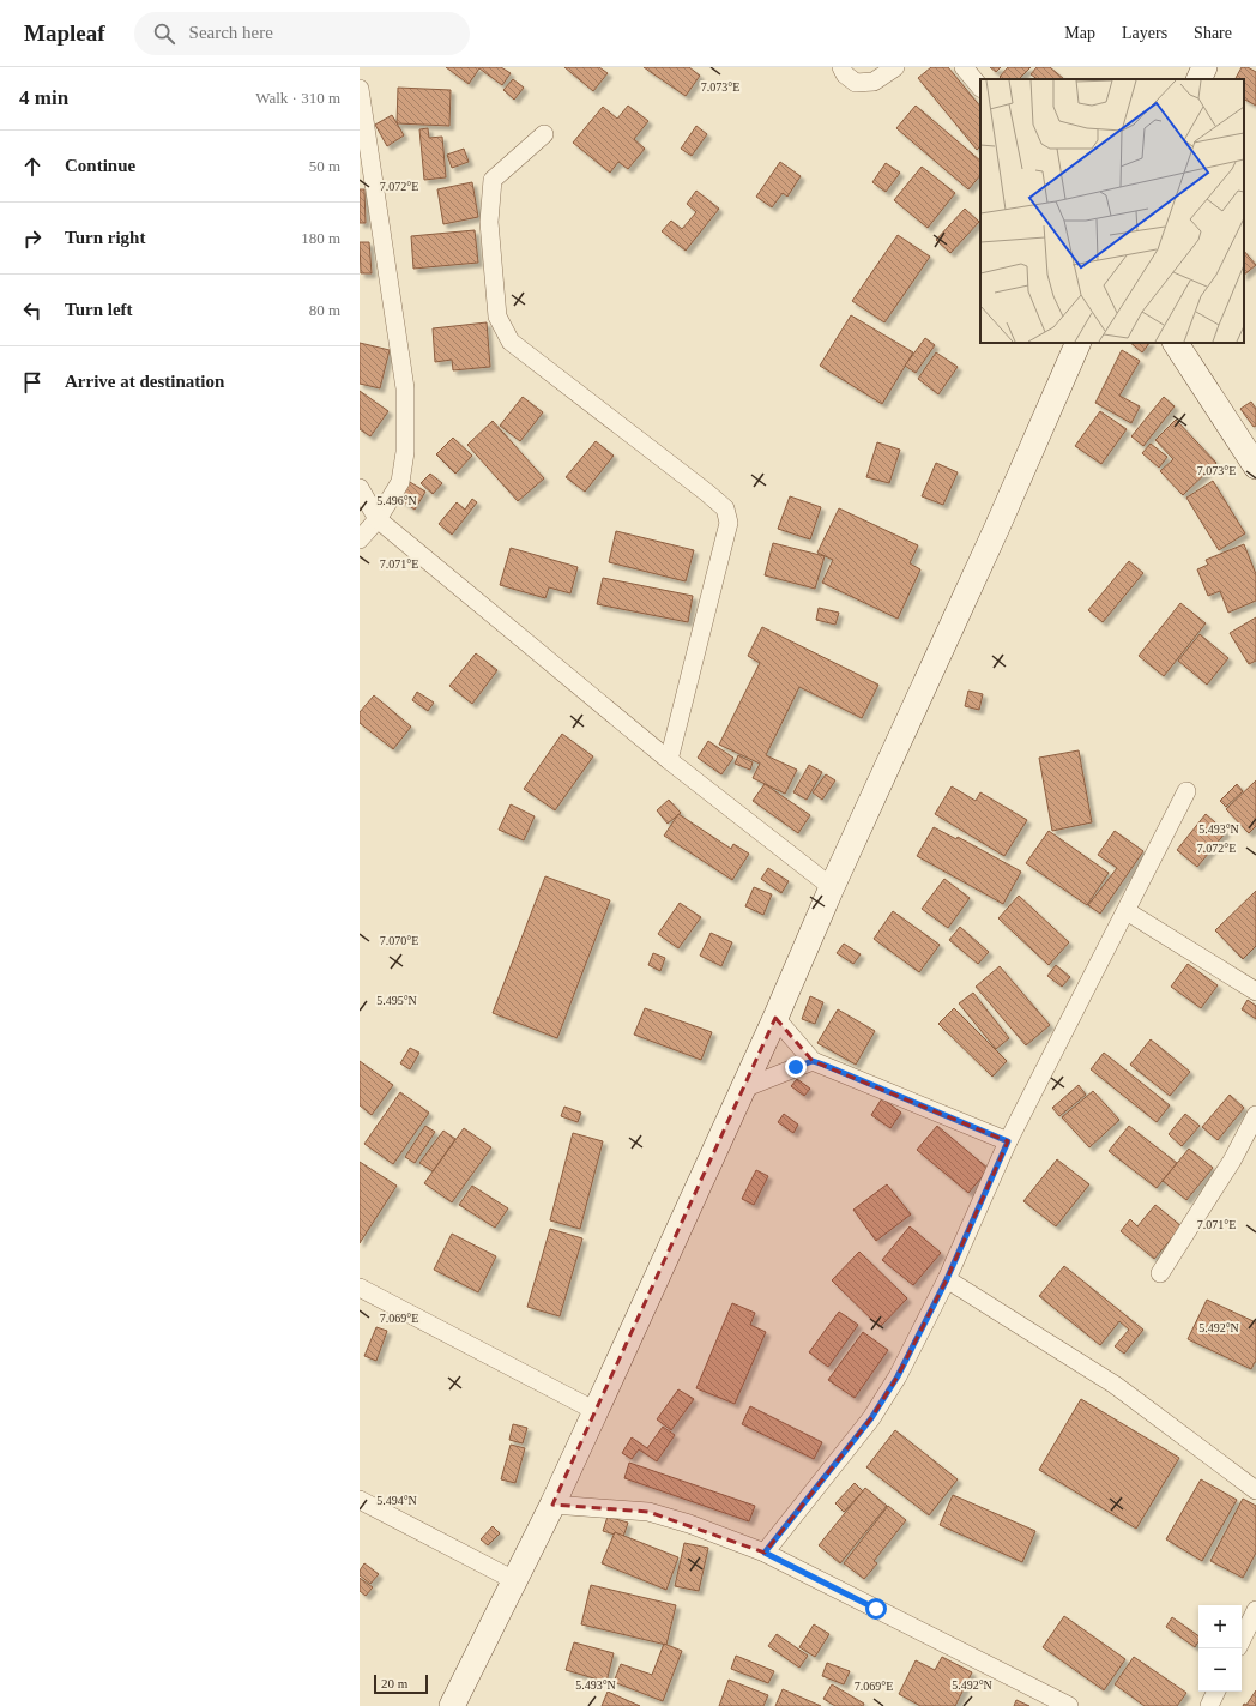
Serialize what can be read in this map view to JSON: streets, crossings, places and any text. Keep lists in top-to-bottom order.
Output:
{
  "scale_bar": "20 m",
  "page": {
    "header": "Mapleaf",
    "search": "Search here",
    "nav": ["Map", "Layers", "Share"],
    "heading": ["4 min", "Walk · 310 m"],
    "list": [
      ["Continue", "50 m"],
      ["Turn right", "180 m"],
      ["Turn left", "80 m"],
      "Arrive at destination"
    ],
    "map_buttons": ["+", "−"],
    "scale": "20 m"
  },
  "coordinates": [
    "7.073°E",
    "7.072°E",
    "5.496°N",
    "7.071°E",
    "5.493°N",
    "7.070°E",
    "5.495°N",
    "7.069°E",
    "5.492°N",
    "5.494°N"
  ]
}
